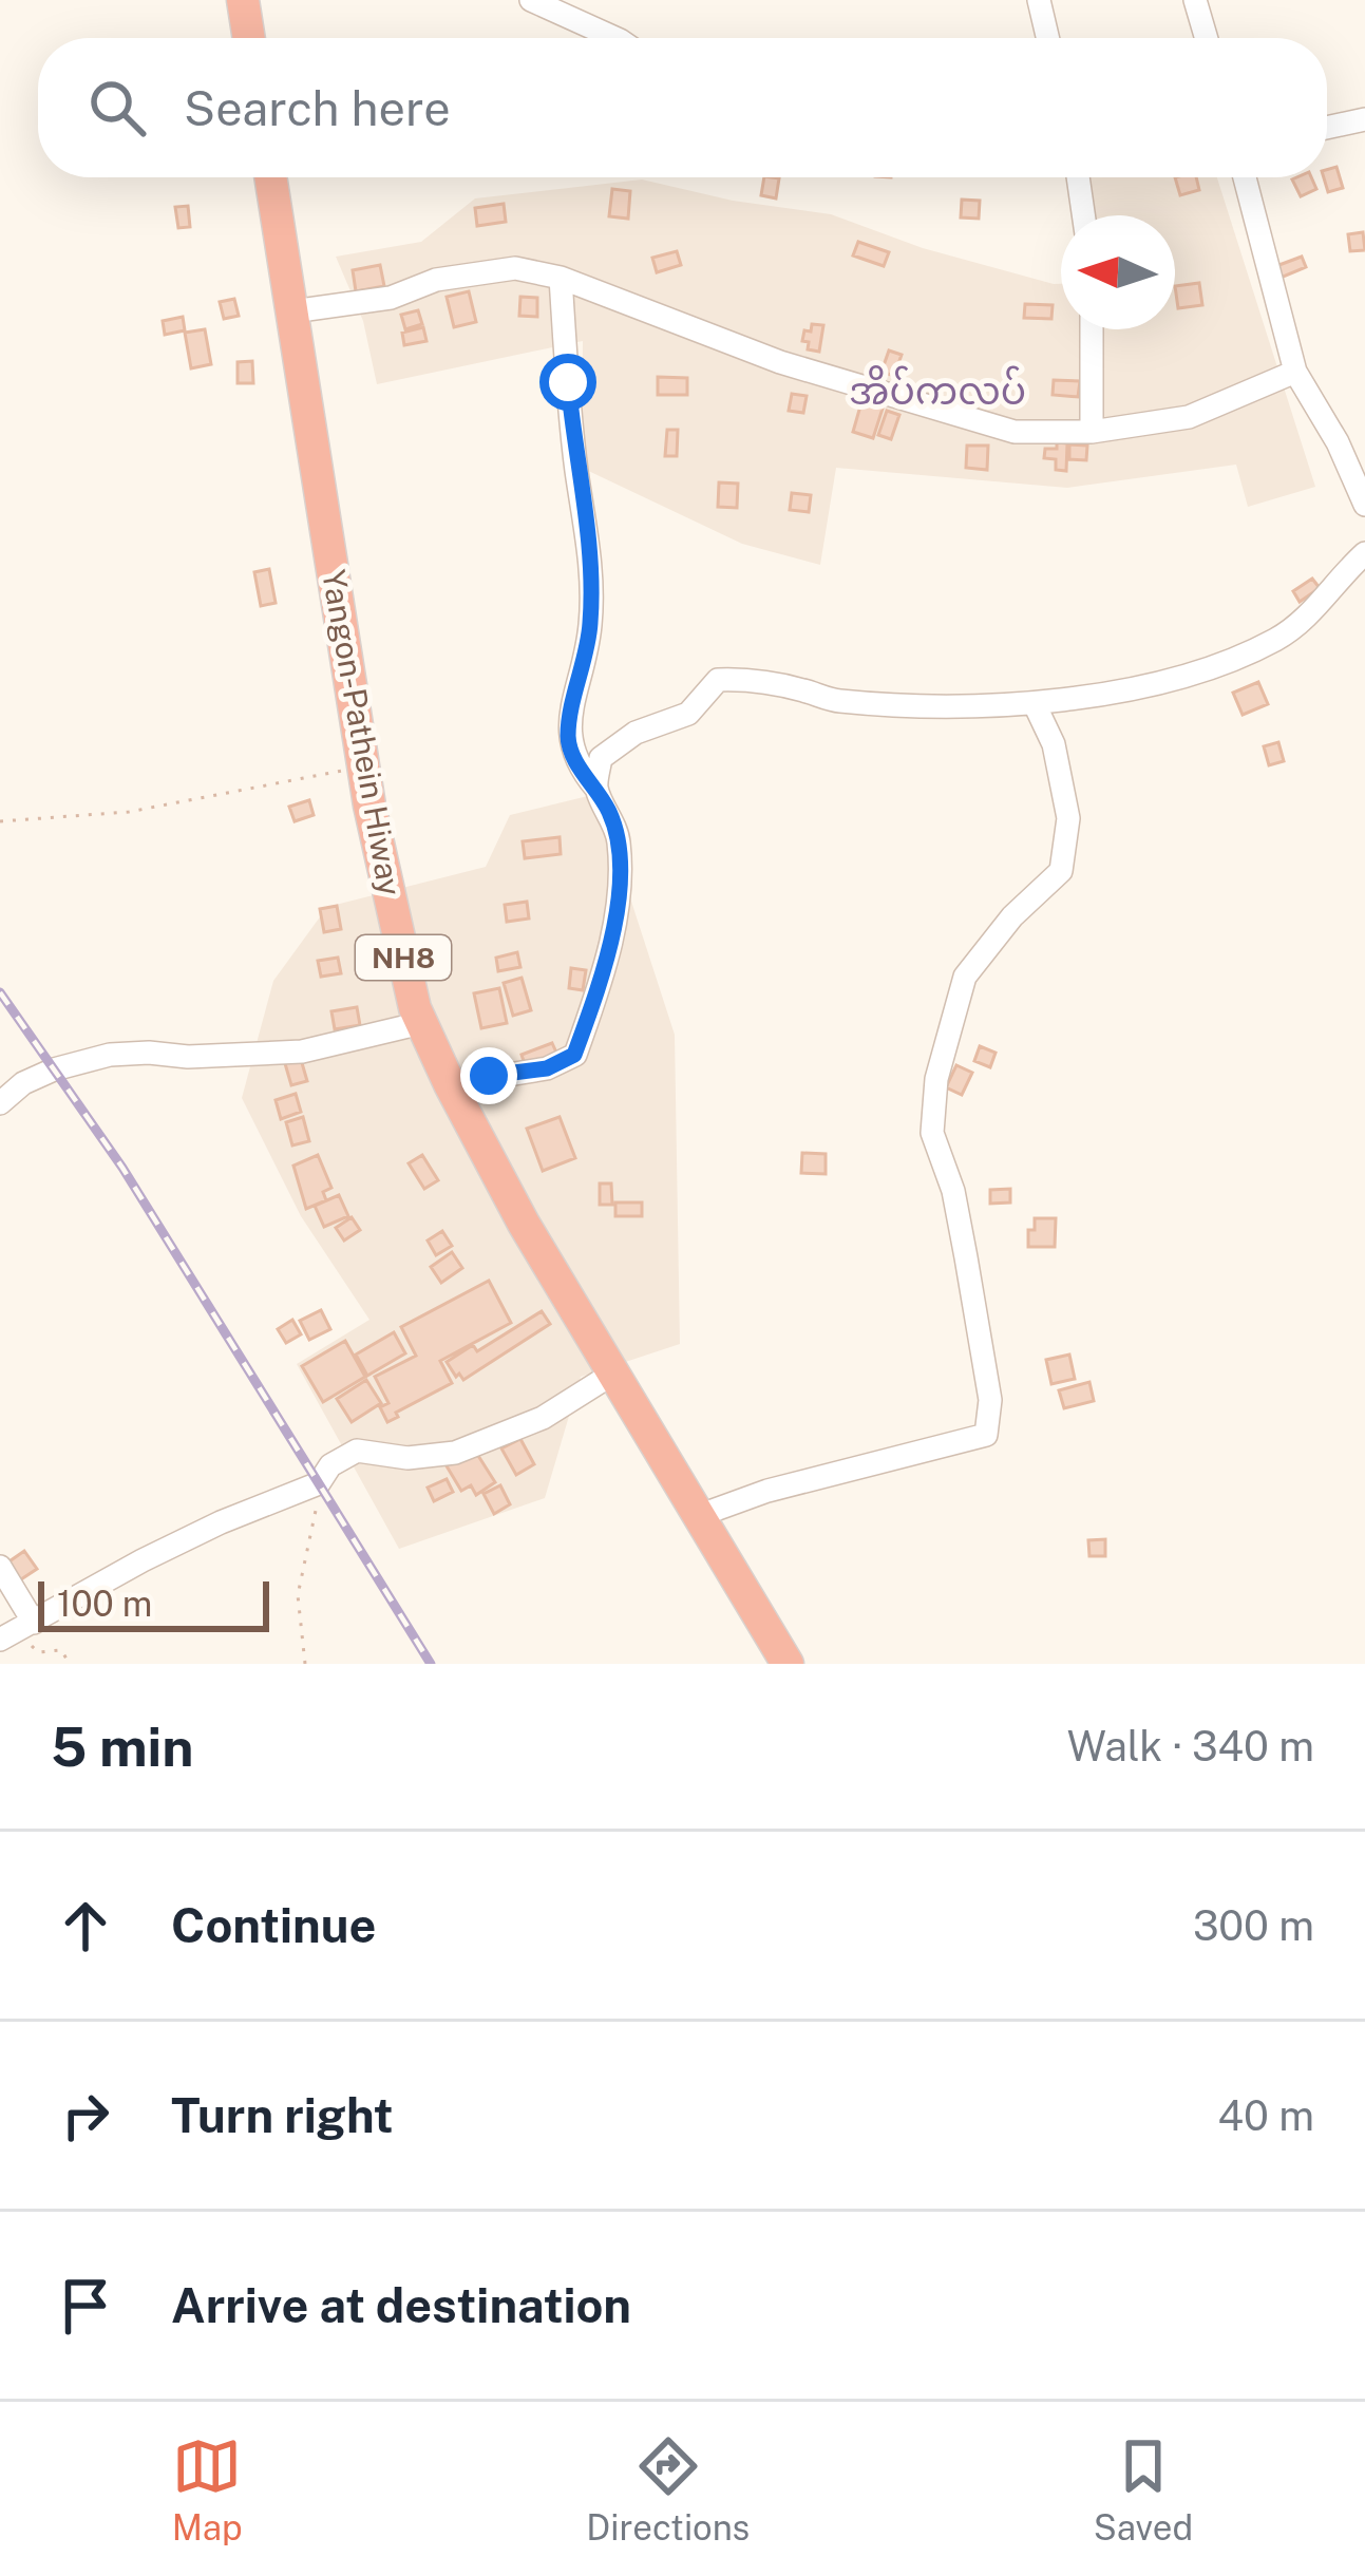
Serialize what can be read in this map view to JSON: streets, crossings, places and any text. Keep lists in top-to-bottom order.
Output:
{
  "streets": {
    "highway": ["Yangon-Pathein Hiway", "NH8"]
  },
  "districts": ["အိပ်ကလပ်"],
  "scale_bar": "100 m",
  "north": "left",
  "page": {
    "search": "Search here",
    "scale": "100 m",
    "heading": ["5 min", "Walk · 340 m"],
    "list": [
      ["Continue", "300 m"],
      ["Turn right", "40 m"],
      "Arrive at destination"
    ],
    "nav": ["Map", "Directions", "Saved"]
  }
}
